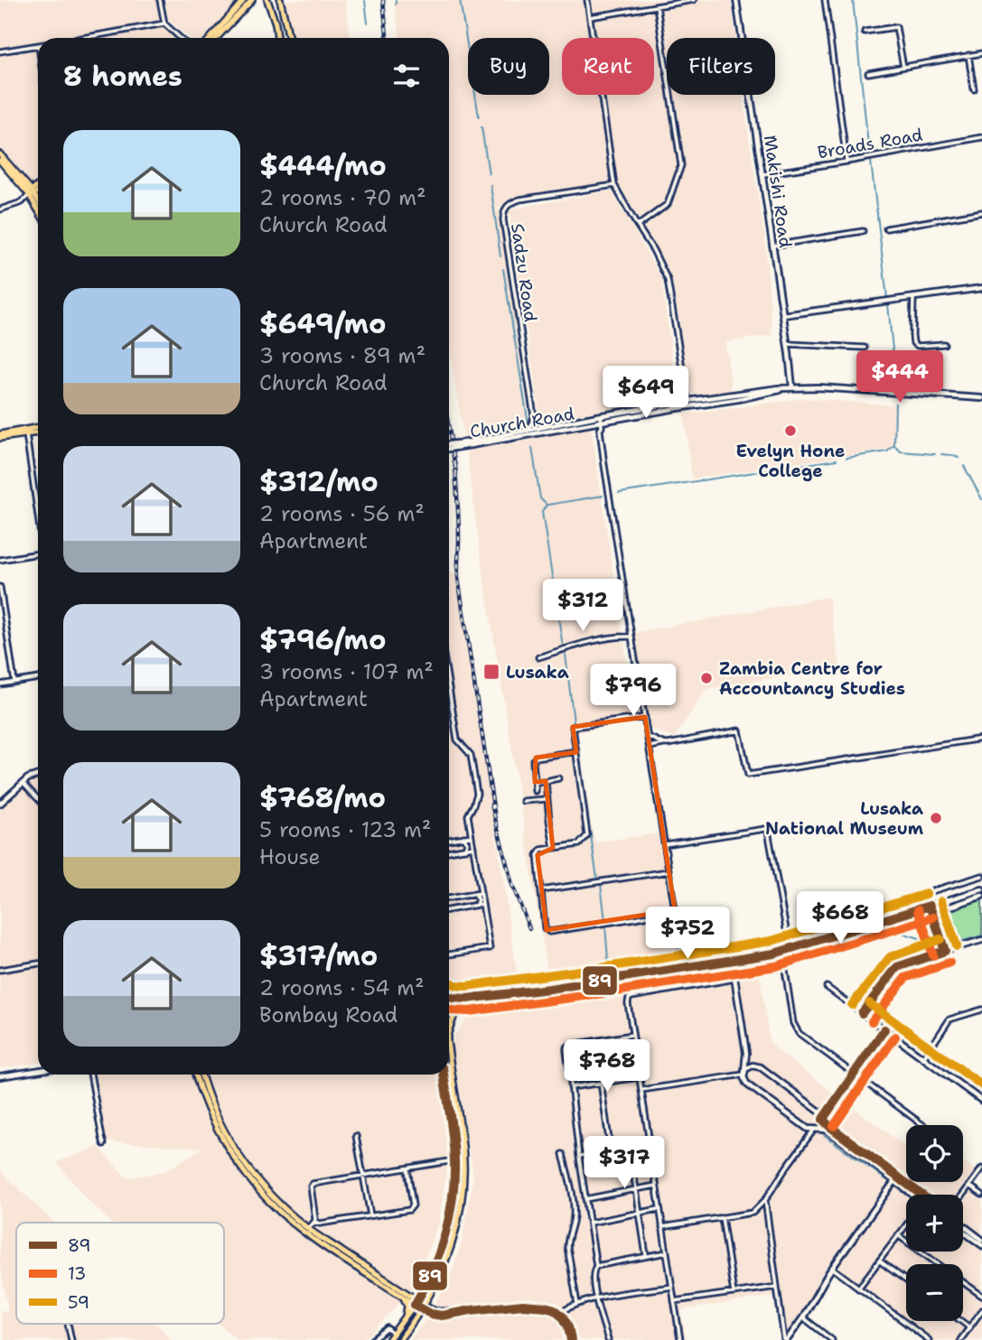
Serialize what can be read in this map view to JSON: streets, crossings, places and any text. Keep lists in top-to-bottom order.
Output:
{
  "streets": {
    "main road": ["Makishi Road", "Church Road"],
    "street": ["Broads Road", "Sadzu Road"]
  },
  "crossings": [
    ["Broads Road", "Makishi Road"],
    ["Makishi Road", "Church Road"]
  ],
  "places": {
    "other": ["Evelyn Hone College", "Zambia Centre for Accountancy Studies", "Lusaka National Museum"],
    "transit": ["Lusaka"]
  },
  "lines": ["transit line 59", "transit line 89", "transit line 13"],
  "legend": ["89", "13", "59"],
  "page": {
    "chip": ["Buy", "Rent", "Filters"],
    "heading": "8 homes",
    "list": [
      {
        "name": "$444/mo",
        "note": "2 rooms · 70 m² · Church Road"
      },
      {
        "name": "$649/mo",
        "note": "3 rooms · 89 m² · Church Road"
      },
      {
        "name": "$312/mo",
        "note": "2 rooms · 56 m² · Apartment"
      },
      {
        "name": "$796/mo",
        "note": "3 rooms · 107 m² · Apartment"
      },
      {
        "name": "$768/mo",
        "note": "5 rooms · 123 m² · House"
      },
      {
        "name": "$317/mo",
        "note": "2 rooms · 54 m² · Bombay Road"
      }
    ],
    "price": [
      "$444",
      "$649",
      "$312",
      "$796",
      "$668",
      "$752",
      "$768",
      "$317"
    ],
    "map_buttons": ["+", "−"]
  }
}
